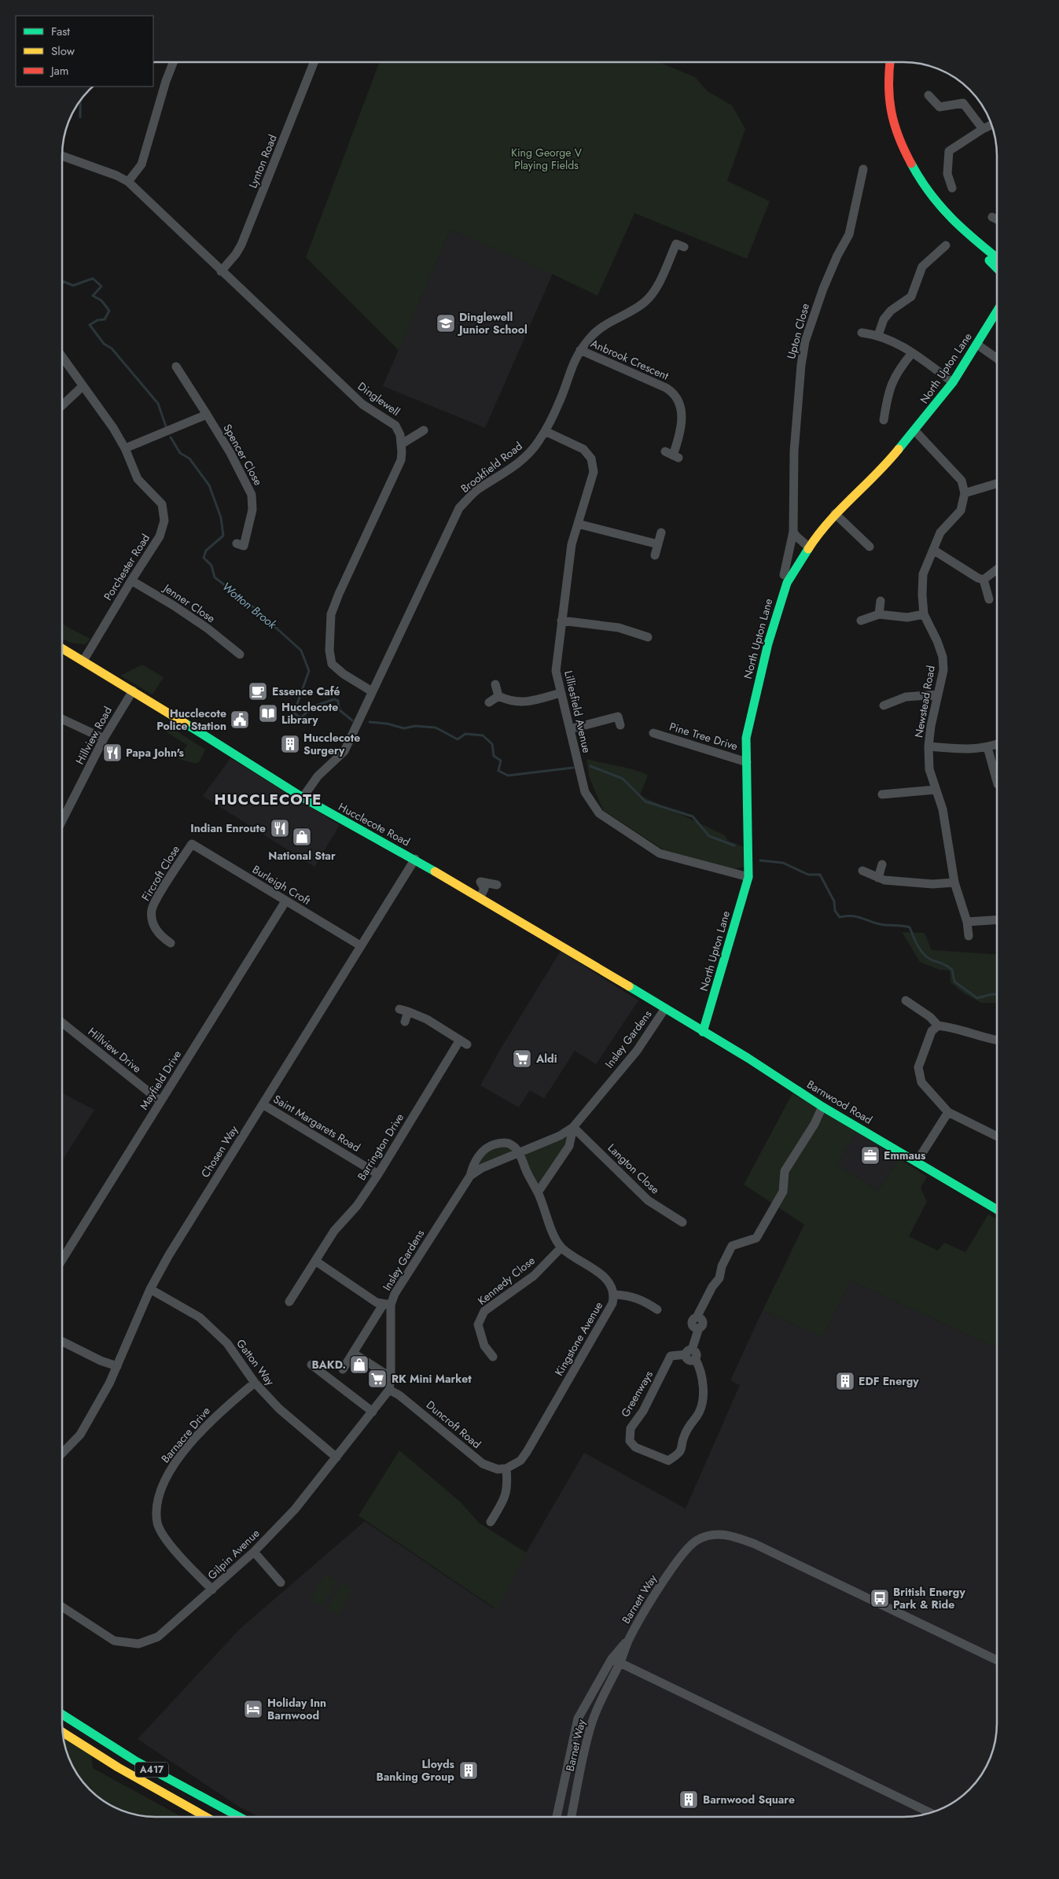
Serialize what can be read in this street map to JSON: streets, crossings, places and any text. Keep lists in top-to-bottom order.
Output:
{
  "streets": {
    "main road": [
      "North Upton Lane",
      "Hucclecote Road",
      "Barnwood Road",
      "A417"
    ],
    "street": [
      "Lynton Road",
      "Upton Close",
      "Anbrook Crescent",
      "Dinglewell",
      "Spencer Close",
      "Brookfield Road",
      "Porchester Road",
      "Jenner Close",
      "Newstead Road",
      "Lilliesfield Avenue",
      "Hillview Road",
      "Pine Tree Drive",
      "Fircroft Close",
      "Burleigh Croft",
      "Insley Gardens",
      "Hillview Drive",
      "Mayfield Drive",
      "Saint Margarets Road",
      "Barrington Drive",
      "Chosen Way",
      "Langton Close",
      "Kennedy Close",
      "Kingstone Avenue",
      "Gatton Way",
      "Greenways",
      "Duncroft Road",
      "Barnacre Drive",
      "Gilpin Avenue",
      "Barnett Way",
      "Barnet Way"
    ]
  },
  "crossings": [
    ["Lynton Road", "Dinglewell"],
    ["Anbrook Crescent", "Brookfield Road"],
    ["North Upton Lane", "Lilliesfield Avenue"],
    ["North Upton Lane", "Pine Tree Drive"],
    ["North Upton Lane", "Barnwood Road"],
    ["Dinglewell", "Brookfield Road"],
    ["Brookfield Road", "Lilliesfield Avenue"],
    ["Brookfield Road", "Hucclecote Road"],
    ["Porchester Road", "Jenner Close"],
    ["Porchester Road", "Hucclecote Road"],
    ["Hillview Road", "Hucclecote Road"],
    ["Hucclecote Road", "Insley Gardens"],
    ["Hucclecote Road", "Barnwood Road"],
    ["Hucclecote Road", "Chosen Way"],
    ["Fircroft Close", "Burleigh Croft"],
    ["Burleigh Croft", "Mayfield Drive"],
    ["Burleigh Croft", "Chosen Way"],
    ["Insley Gardens", "Barnwood Road"],
    ["Insley Gardens", "Langton Close"],
    ["Insley Gardens", "Kingstone Avenue"],
    ["Insley Gardens", "Duncroft Road"],
    ["Insley Gardens", "Gilpin Avenue"],
    ["Hillview Drive", "Mayfield Drive"],
    ["Saint Margarets Road", "Barrington Drive"],
    ["Saint Margarets Road", "Chosen Way"],
    ["Chosen Way", "Gatton Way"],
    ["Kennedy Close", "Kingstone Avenue"],
    ["Kingstone Avenue", "Duncroft Road"],
    ["Gatton Way", "Barnacre Drive"],
    ["Gatton Way", "Gilpin Avenue"],
    ["Duncroft Road", "Gilpin Avenue"],
    ["Barnacre Drive", "Gilpin Avenue"],
    ["Barnett Way", "Barnet Way"]
  ],
  "districts": ["HUCCLECOTE"],
  "water": ["Wotton Brook"],
  "parks": ["King George V Playing Fields"],
  "places": {
    "school or university": ["Dinglewell Junior School"],
    "cafe": ["Essence Café"],
    "library": ["Hucclecote Library"],
    "public building": ["Hucclecote Police Station"],
    "building": [
      "Hucclecote Surgery",
      "EDF Energy",
      "Lloyds Banking Group",
      "Barnwood Square"
    ],
    "restaurant": ["Papa John's", "Indian Enroute"],
    "shop": ["National Star", "BAKD."],
    "supermarket": ["Aldi", "RK Mini Market"],
    "office": ["Emmaus"],
    "bus stop": ["British Energy Park & Ride"],
    "hotel": ["Holiday Inn Barnwood"]
  },
  "legend": ["Fast", "Slow", "Jam"]
}
